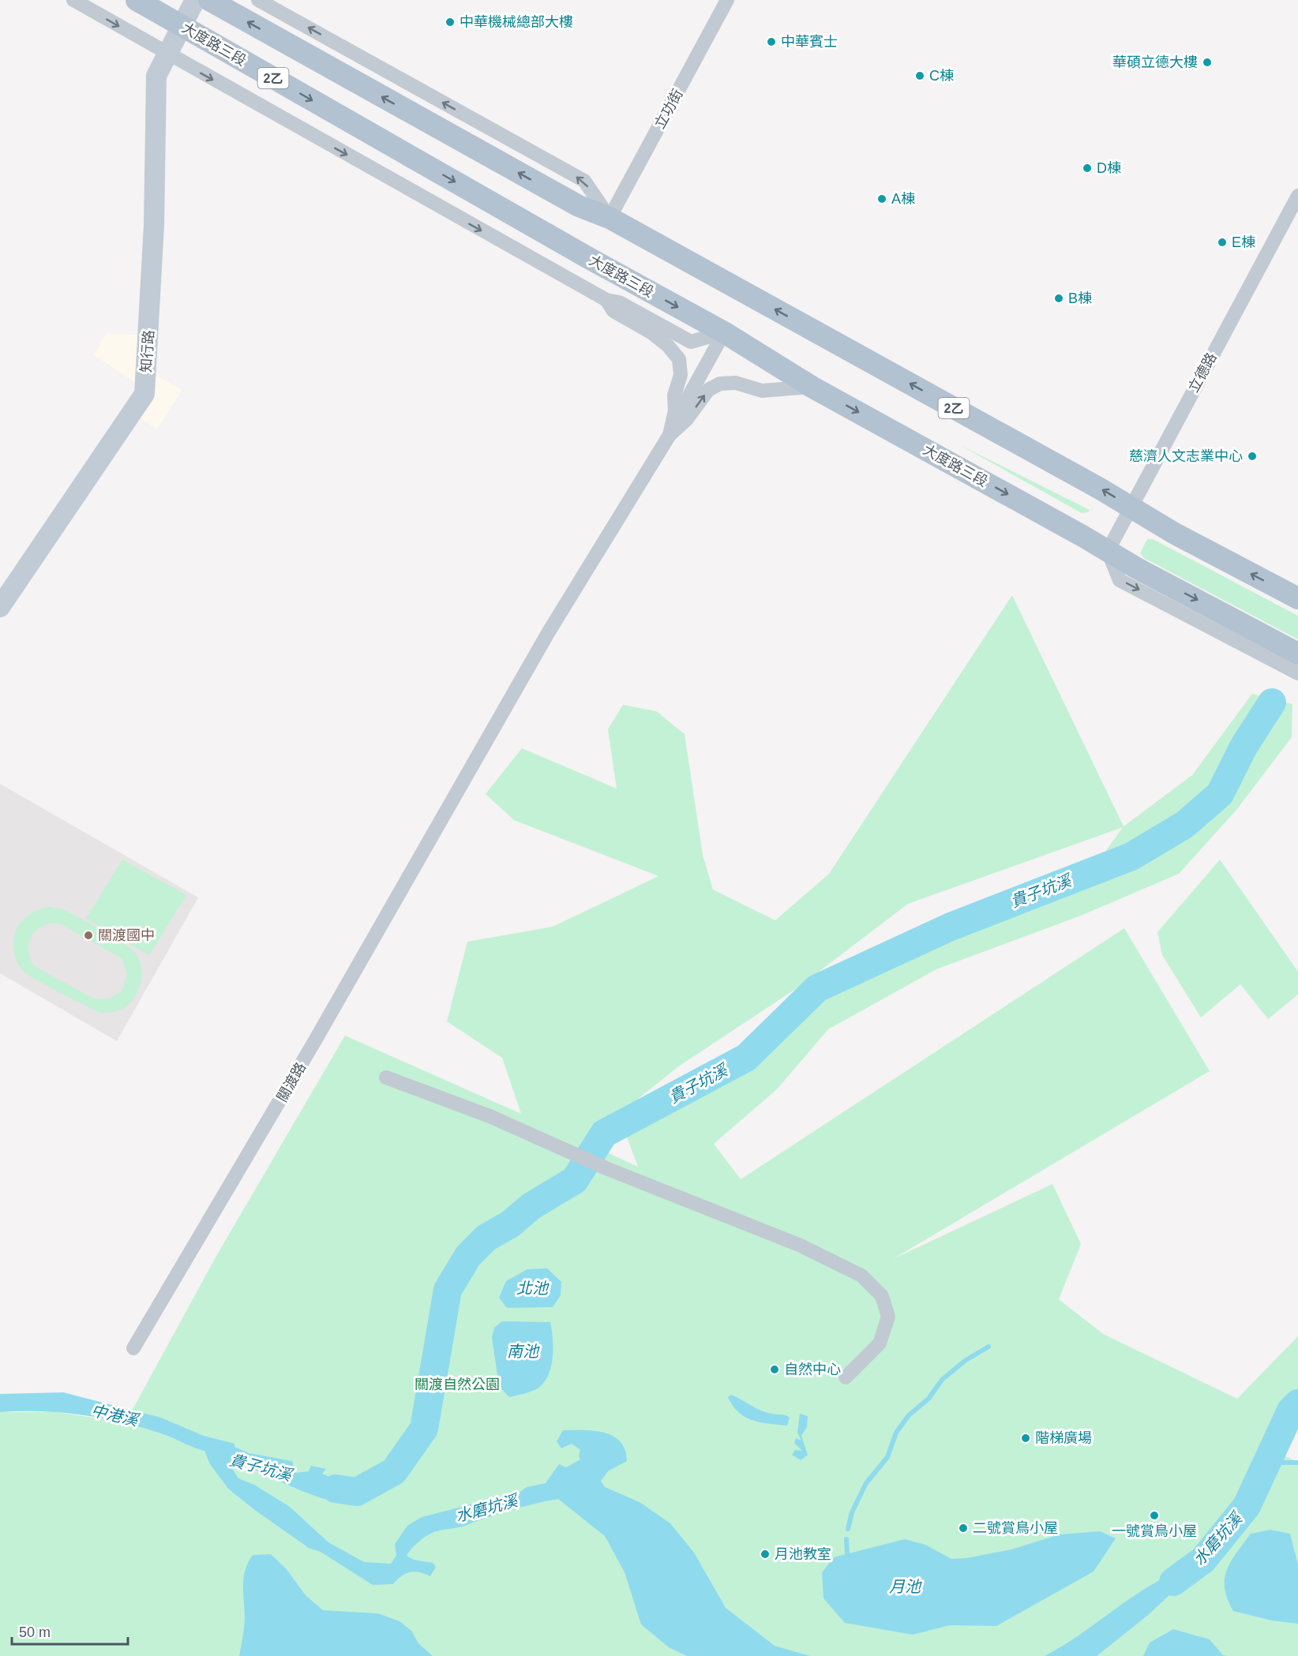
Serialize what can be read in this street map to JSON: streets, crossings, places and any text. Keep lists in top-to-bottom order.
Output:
{
  "streets": {
    "main road": ["大度路三段", "2乙"],
    "street": [
      "立功街",
      "知行路",
      "立德路",
      "關渡路"
    ]
  },
  "crossings": [
    ["大度路三段", "2乙"],
    ["大度路三段", "知行路"],
    ["大度路三段", "立德路"],
    ["2乙", "立功街"],
    ["2乙", "立德路"]
  ],
  "water": [
    "貴子坑溪",
    "北池",
    "南池",
    "中港溪",
    "水磨坑溪",
    "月池"
  ],
  "parks": ["關渡自然公園"],
  "places": [
    "中華機械總部大樓",
    "中華賓士",
    "華碩立德大樓",
    "C棟",
    "D棟",
    "A棟",
    "E棟",
    "B棟",
    "慈濟人文志業中心",
    "關渡國中",
    "自然中心",
    "階梯廣場",
    "一號賞鳥小屋",
    "二號賞鳥小屋",
    "月池教室"
  ],
  "scale_bar": "50 m"
}
